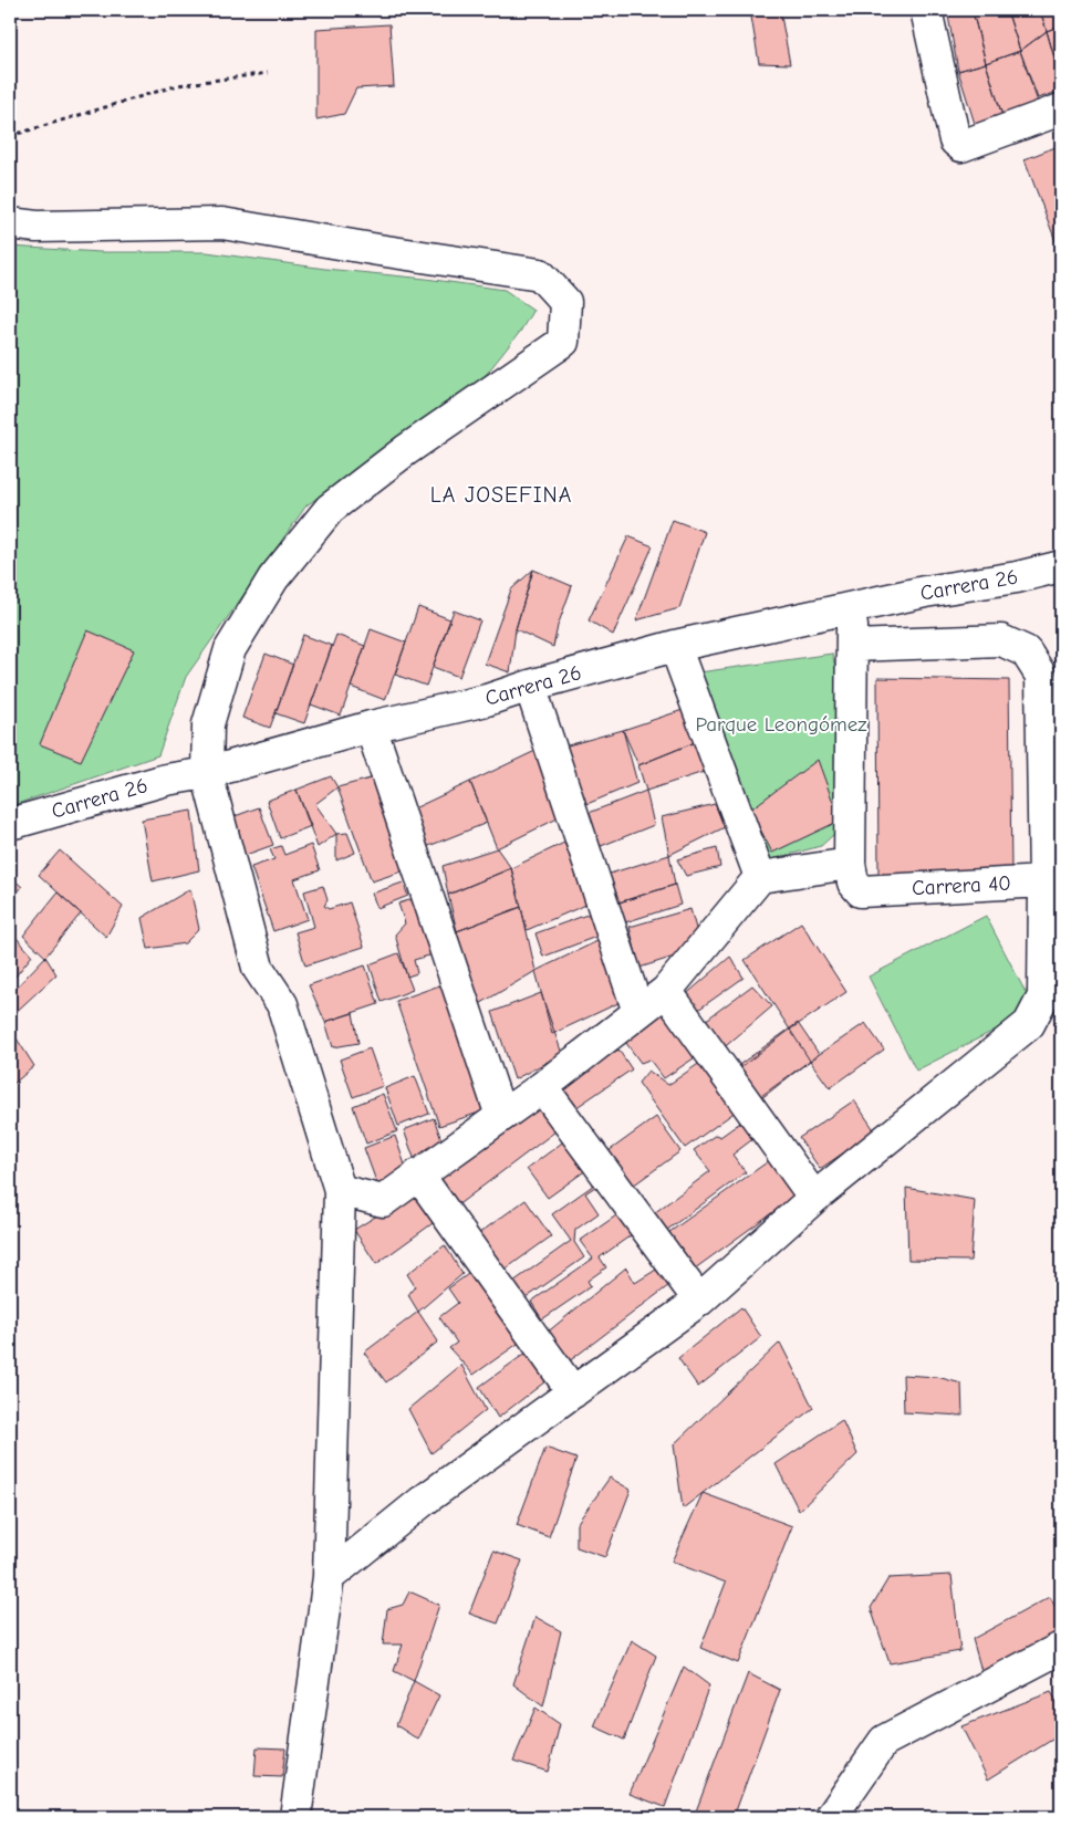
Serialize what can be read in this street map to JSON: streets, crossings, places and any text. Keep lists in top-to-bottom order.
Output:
{
  "streets": {
    "street": ["Carrera 26", "Carrera 40"]
  },
  "districts": ["LA JOSEFINA"],
  "parks": ["Parque Leongómez"]
}
